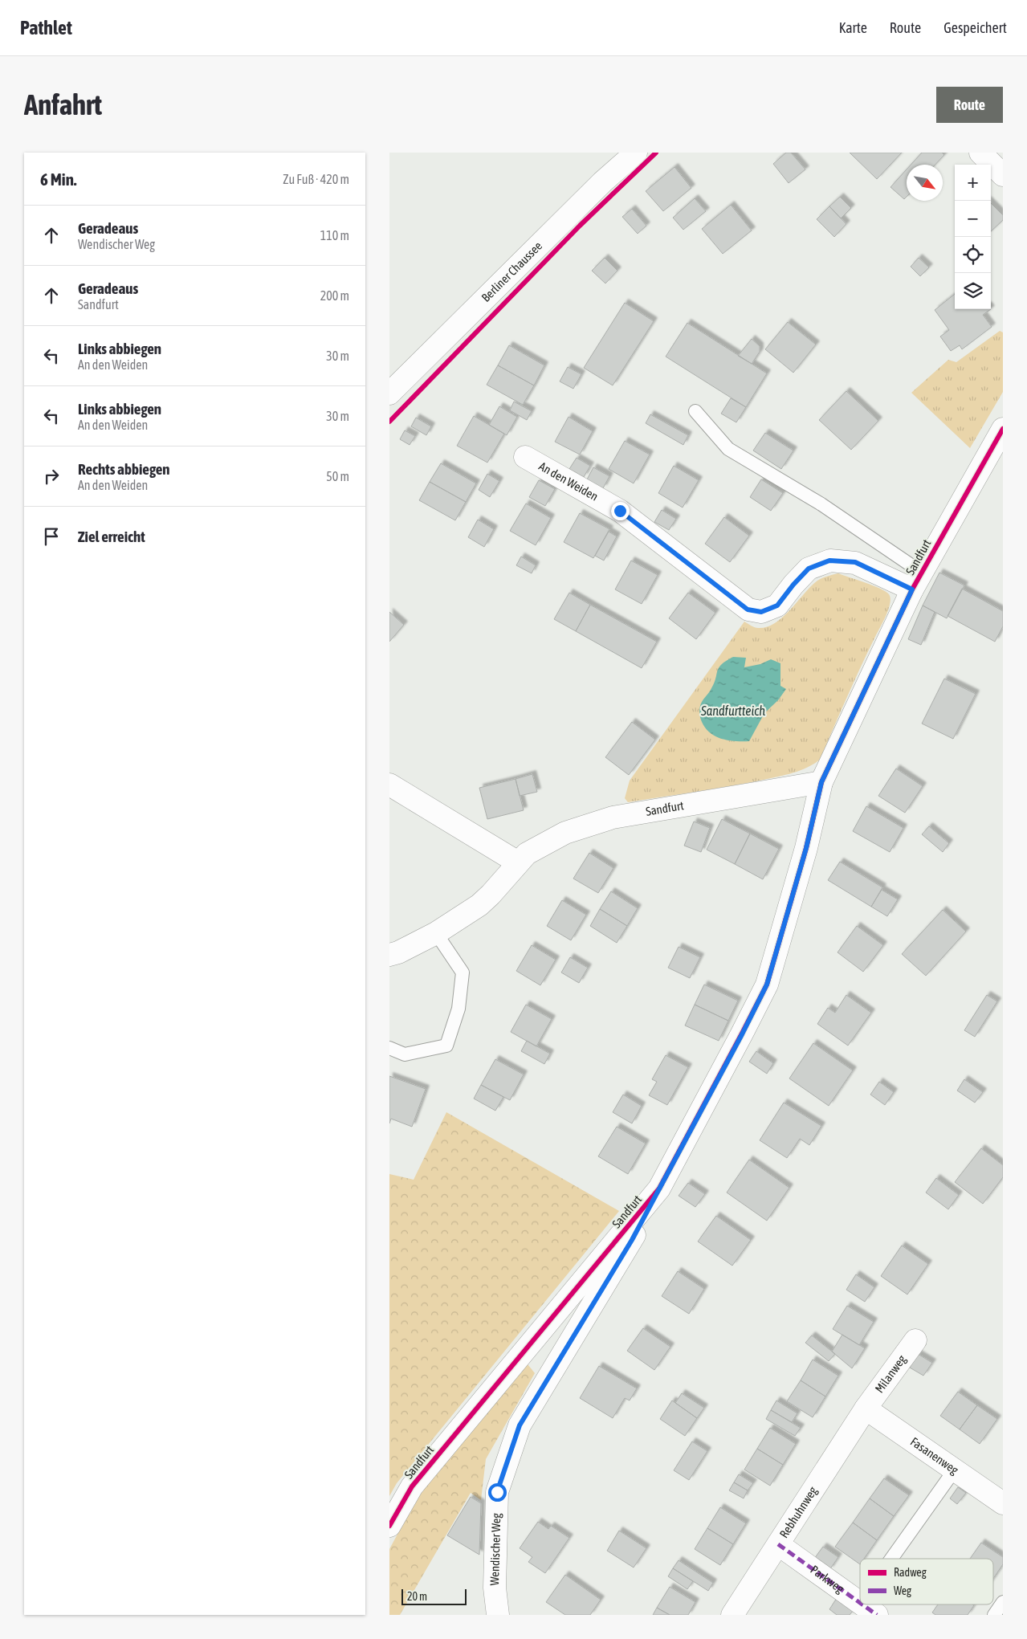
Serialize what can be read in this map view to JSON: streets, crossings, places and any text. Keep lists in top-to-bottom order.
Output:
{
  "streets": {
    "street": [
      "Berliner Chaussee",
      "An den Weiden",
      "Sandfurt",
      "Milanweg",
      "Fasanenweg",
      "Rebhuhnweg",
      "Wendischer Weg",
      "Parkweg"
    ]
  },
  "crossings": [
    ["An den Weiden", "Sandfurt"],
    ["Sandfurt", "Wendischer Weg"],
    ["Milanweg", "Fasanenweg"],
    ["Milanweg", "Rebhuhnweg"],
    ["Fasanenweg", "Rebhuhnweg"],
    ["Rebhuhnweg", "Parkweg"]
  ],
  "water": ["Sandfurtteich"],
  "legend": ["Radweg", "Weg"],
  "scale_bar": "20 m",
  "north": "bottom right",
  "page": {
    "header": "Pathlet",
    "nav": ["Karte", "Route", "Gespeichert"],
    "buttons": "Route",
    "title": "Anfahrt",
    "heading": ["6 Min.", "Zu Fuß · 420 m"],
    "map_buttons": ["+", "−"],
    "list": [
      ["Geradeaus", "Wendischer Weg", "110 m"],
      ["Geradeaus", "Sandfurt", "200 m"],
      ["Links abbiegen", "An den Weiden", "30 m"],
      ["Links abbiegen", "An den Weiden", "30 m"],
      ["Rechts abbiegen", "An den Weiden", "50 m"],
      "Ziel erreicht"
    ],
    "scale": "20 m"
  }
}
